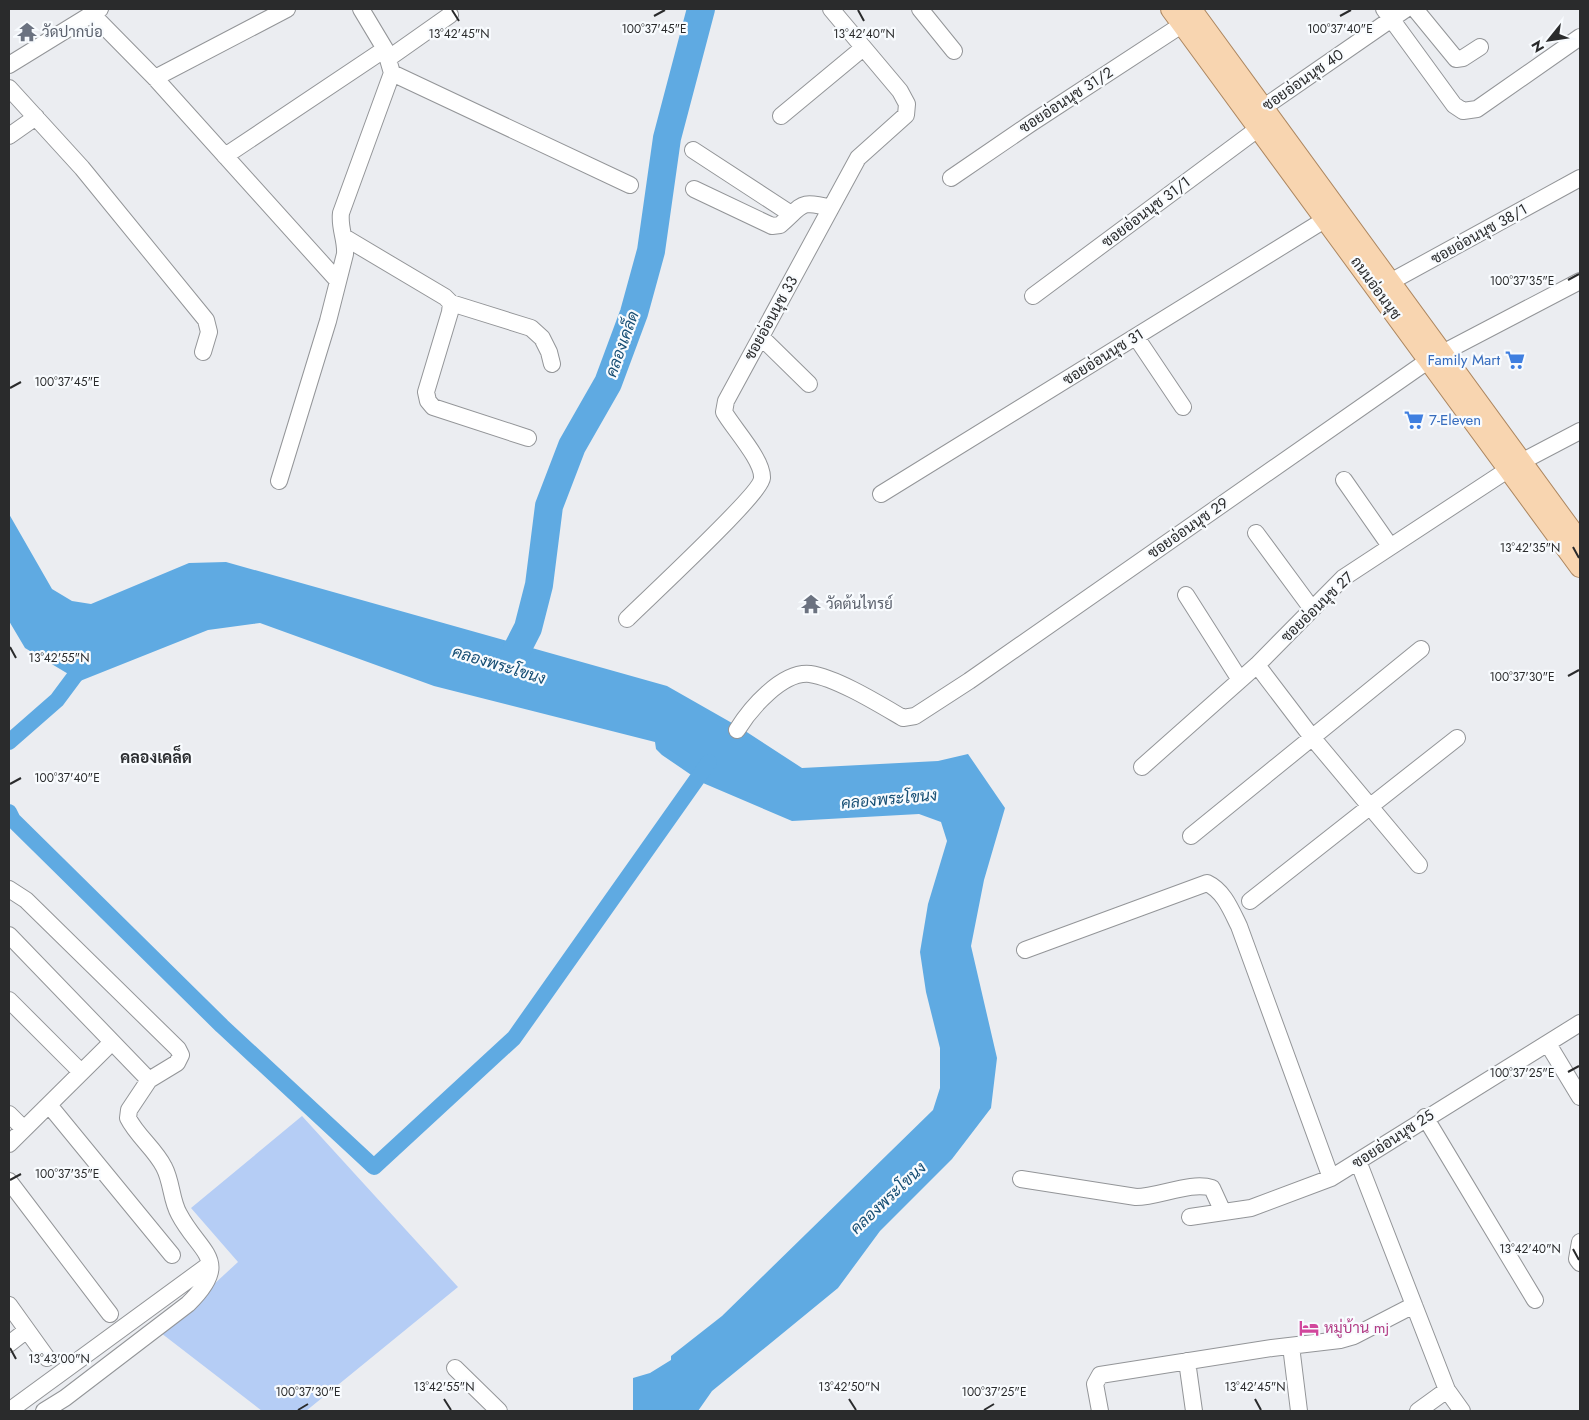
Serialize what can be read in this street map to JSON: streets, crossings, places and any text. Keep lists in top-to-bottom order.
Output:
{
  "streets": {
    "main road": ["ถนนอ่อนนุช"],
    "street": [
      "ซอยอ่อนนุช 40",
      "ซอยอ่อนนุช 31/2",
      "ซอยอ่อนนุช 31/1",
      "ซอยอ่อนนุช 38/1",
      "ซอยอ่อนนุช 33",
      "ซอยอ่อนนุช 31",
      "ซอยอ่อนนุช 29",
      "ซอยอ่อนนุช 27",
      "ซอยอ่อนนุช 25"
    ]
  },
  "crossings": [
    ["ซอยอ่อนนุช 40", "ซอยอ่อนนุช 31/1"],
    ["ซอยอ่อนนุช 40", "ถนนอ่อนนุช"],
    ["ซอยอ่อนนุช 31/2", "ถนนอ่อนนุช"],
    ["ซอยอ่อนนุช 31/1", "ถนนอ่อนนุช"],
    ["ซอยอ่อนนุช 38/1", "ถนนอ่อนนุช"],
    ["ถนนอ่อนนุช", "ซอยอ่อนนุช 31"],
    ["ถนนอ่อนนุช", "ซอยอ่อนนุช 29"],
    ["ถนนอ่อนนุช", "ซอยอ่อนนุช 27"]
  ],
  "districts": ["คลองเคล็ด"],
  "water": ["คลองเคล็ด", "คลองพระโขนง"],
  "places": {
    "temple": ["วัดปากบ่อ", "วัดต้นไทรย์"],
    "supermarket": ["Family Mart", "7-Eleven"],
    "hotel": ["หมู่บ้าน mj"]
  },
  "north": "bottom left",
  "coordinates": [
    "100°37'45\"E",
    "100°37'40\"E",
    "13°42'45\"N",
    "13°42'40\"N",
    "100°37'35\"E",
    "13°42'35\"N",
    "13°42'55\"N",
    "100°37'30\"E",
    "100°37'25\"E",
    "13°43'00\"N",
    "13°42'50\"N"
  ]
}
